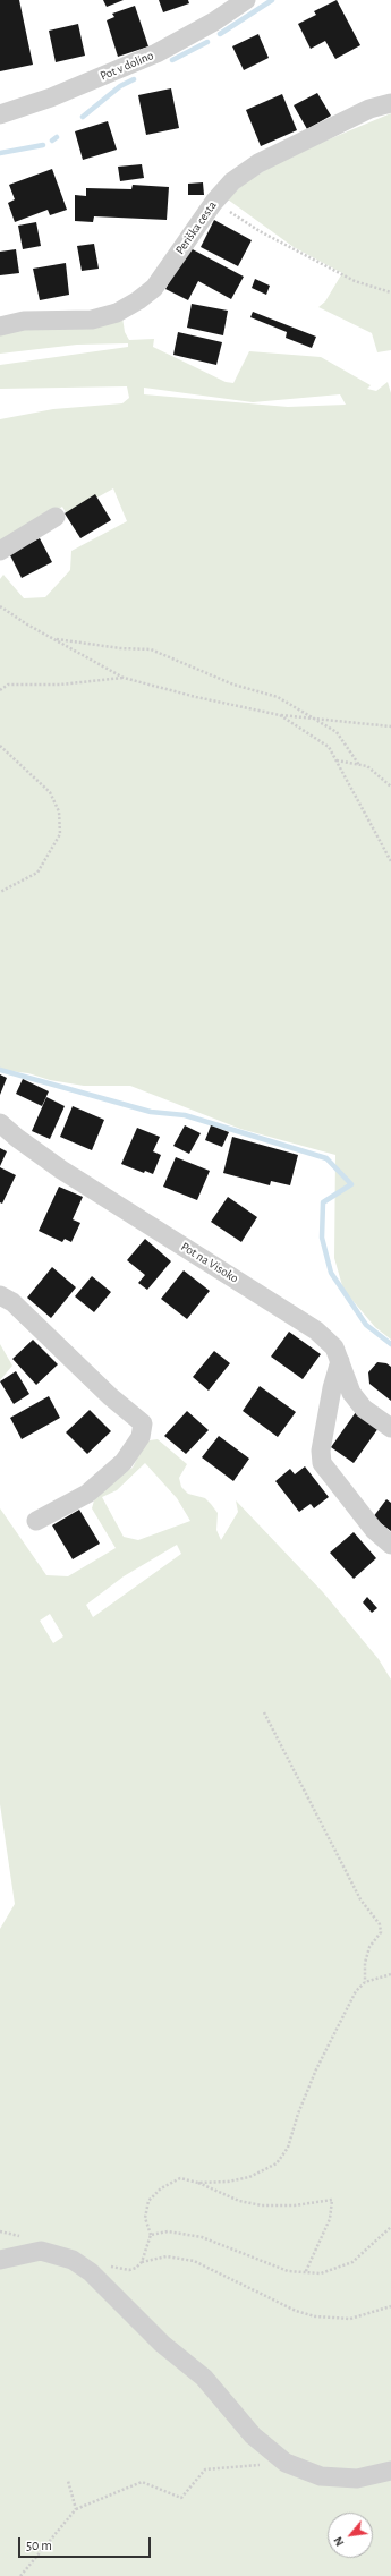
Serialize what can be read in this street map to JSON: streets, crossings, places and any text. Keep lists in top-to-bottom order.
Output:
{
  "streets": {
    "street": ["Pot v dolino", "Periška cesta", "Pot na Visoko"]
  },
  "scale_bar": "50 m",
  "north": "bottom left"
}
